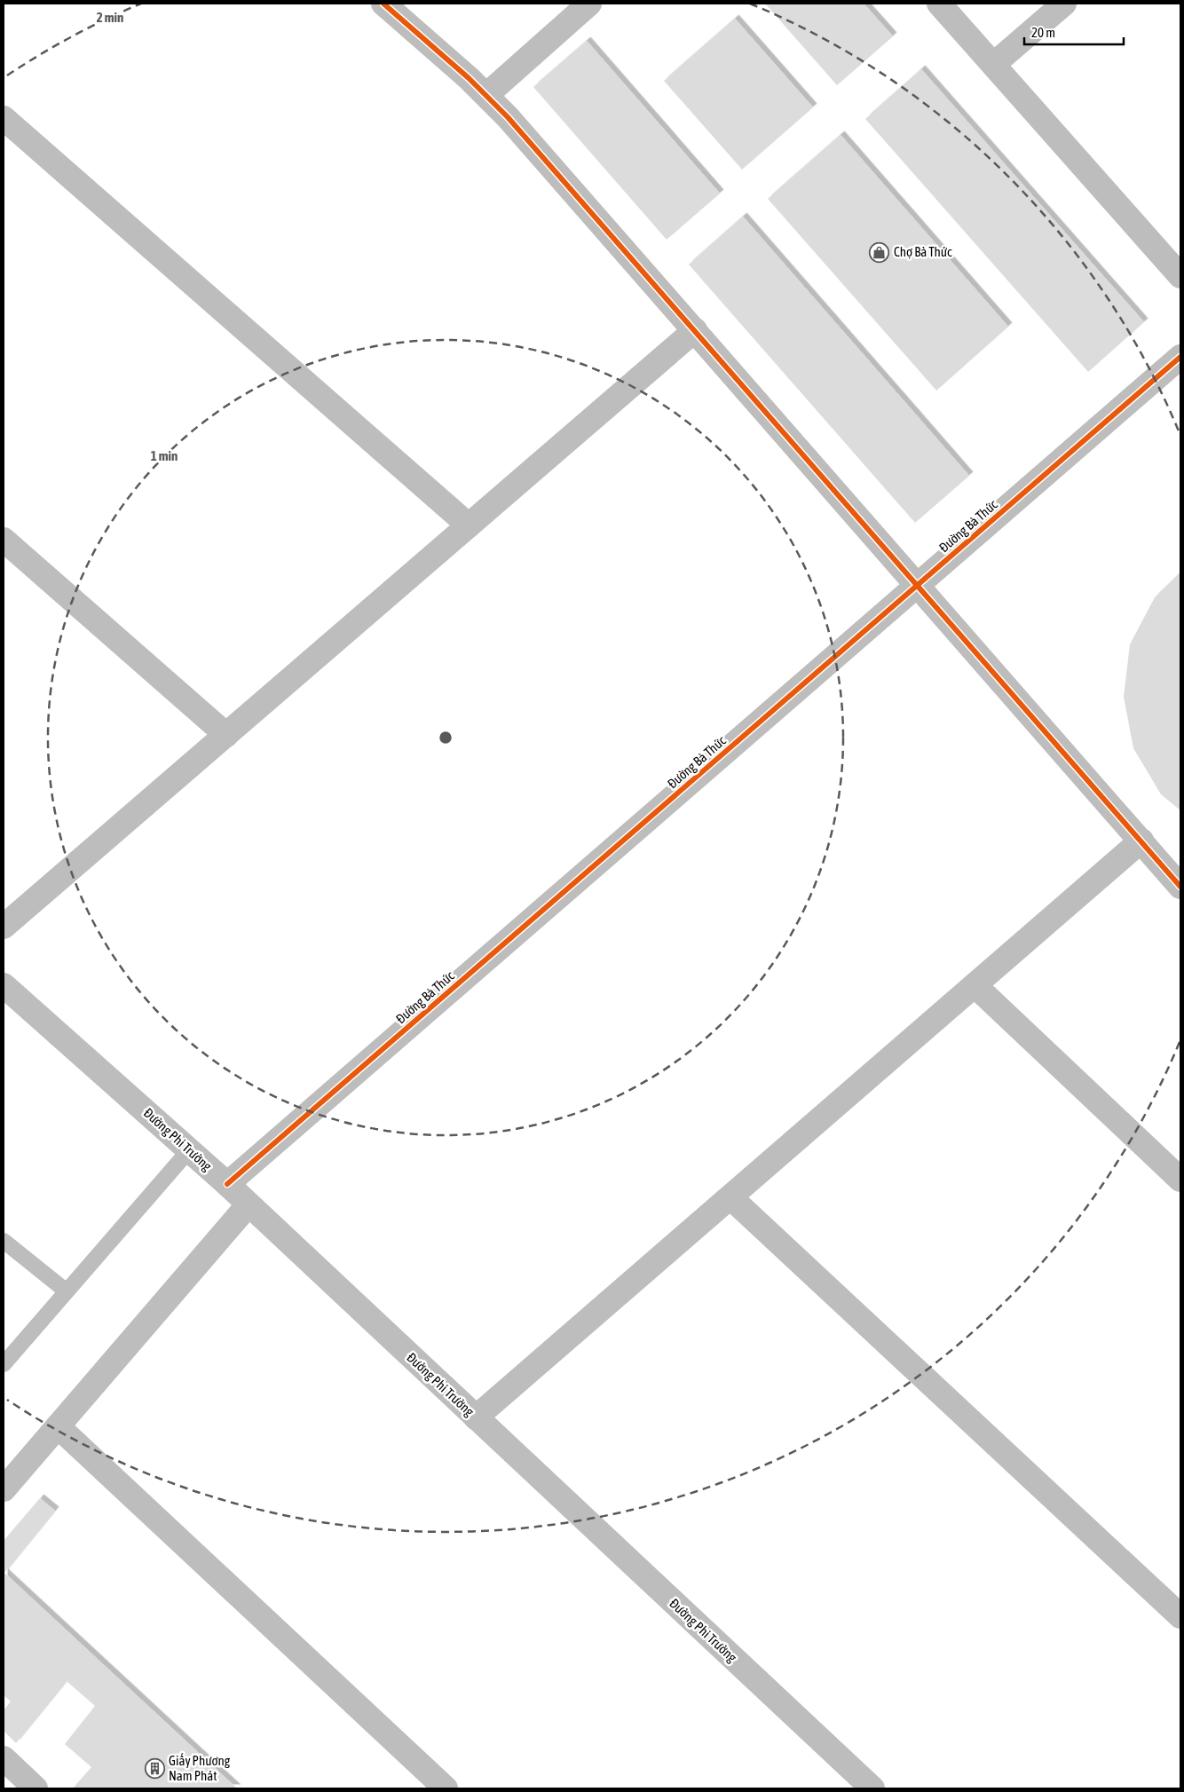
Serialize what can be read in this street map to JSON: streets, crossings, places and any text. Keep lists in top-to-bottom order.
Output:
{
  "streets": {
    "street": ["Đường Bà Thức", "Đường Phi Trường"]
  },
  "crossings": [
    ["Đường Bà Thức", "Đường Phi Trường"]
  ],
  "places": {
    "shop": ["Chợ Bà Thức"],
    "building": ["Giấy Phương Nam Phát"]
  },
  "scale_bar": "20 m",
  "rings": ["2 min", "1 min"]
}
